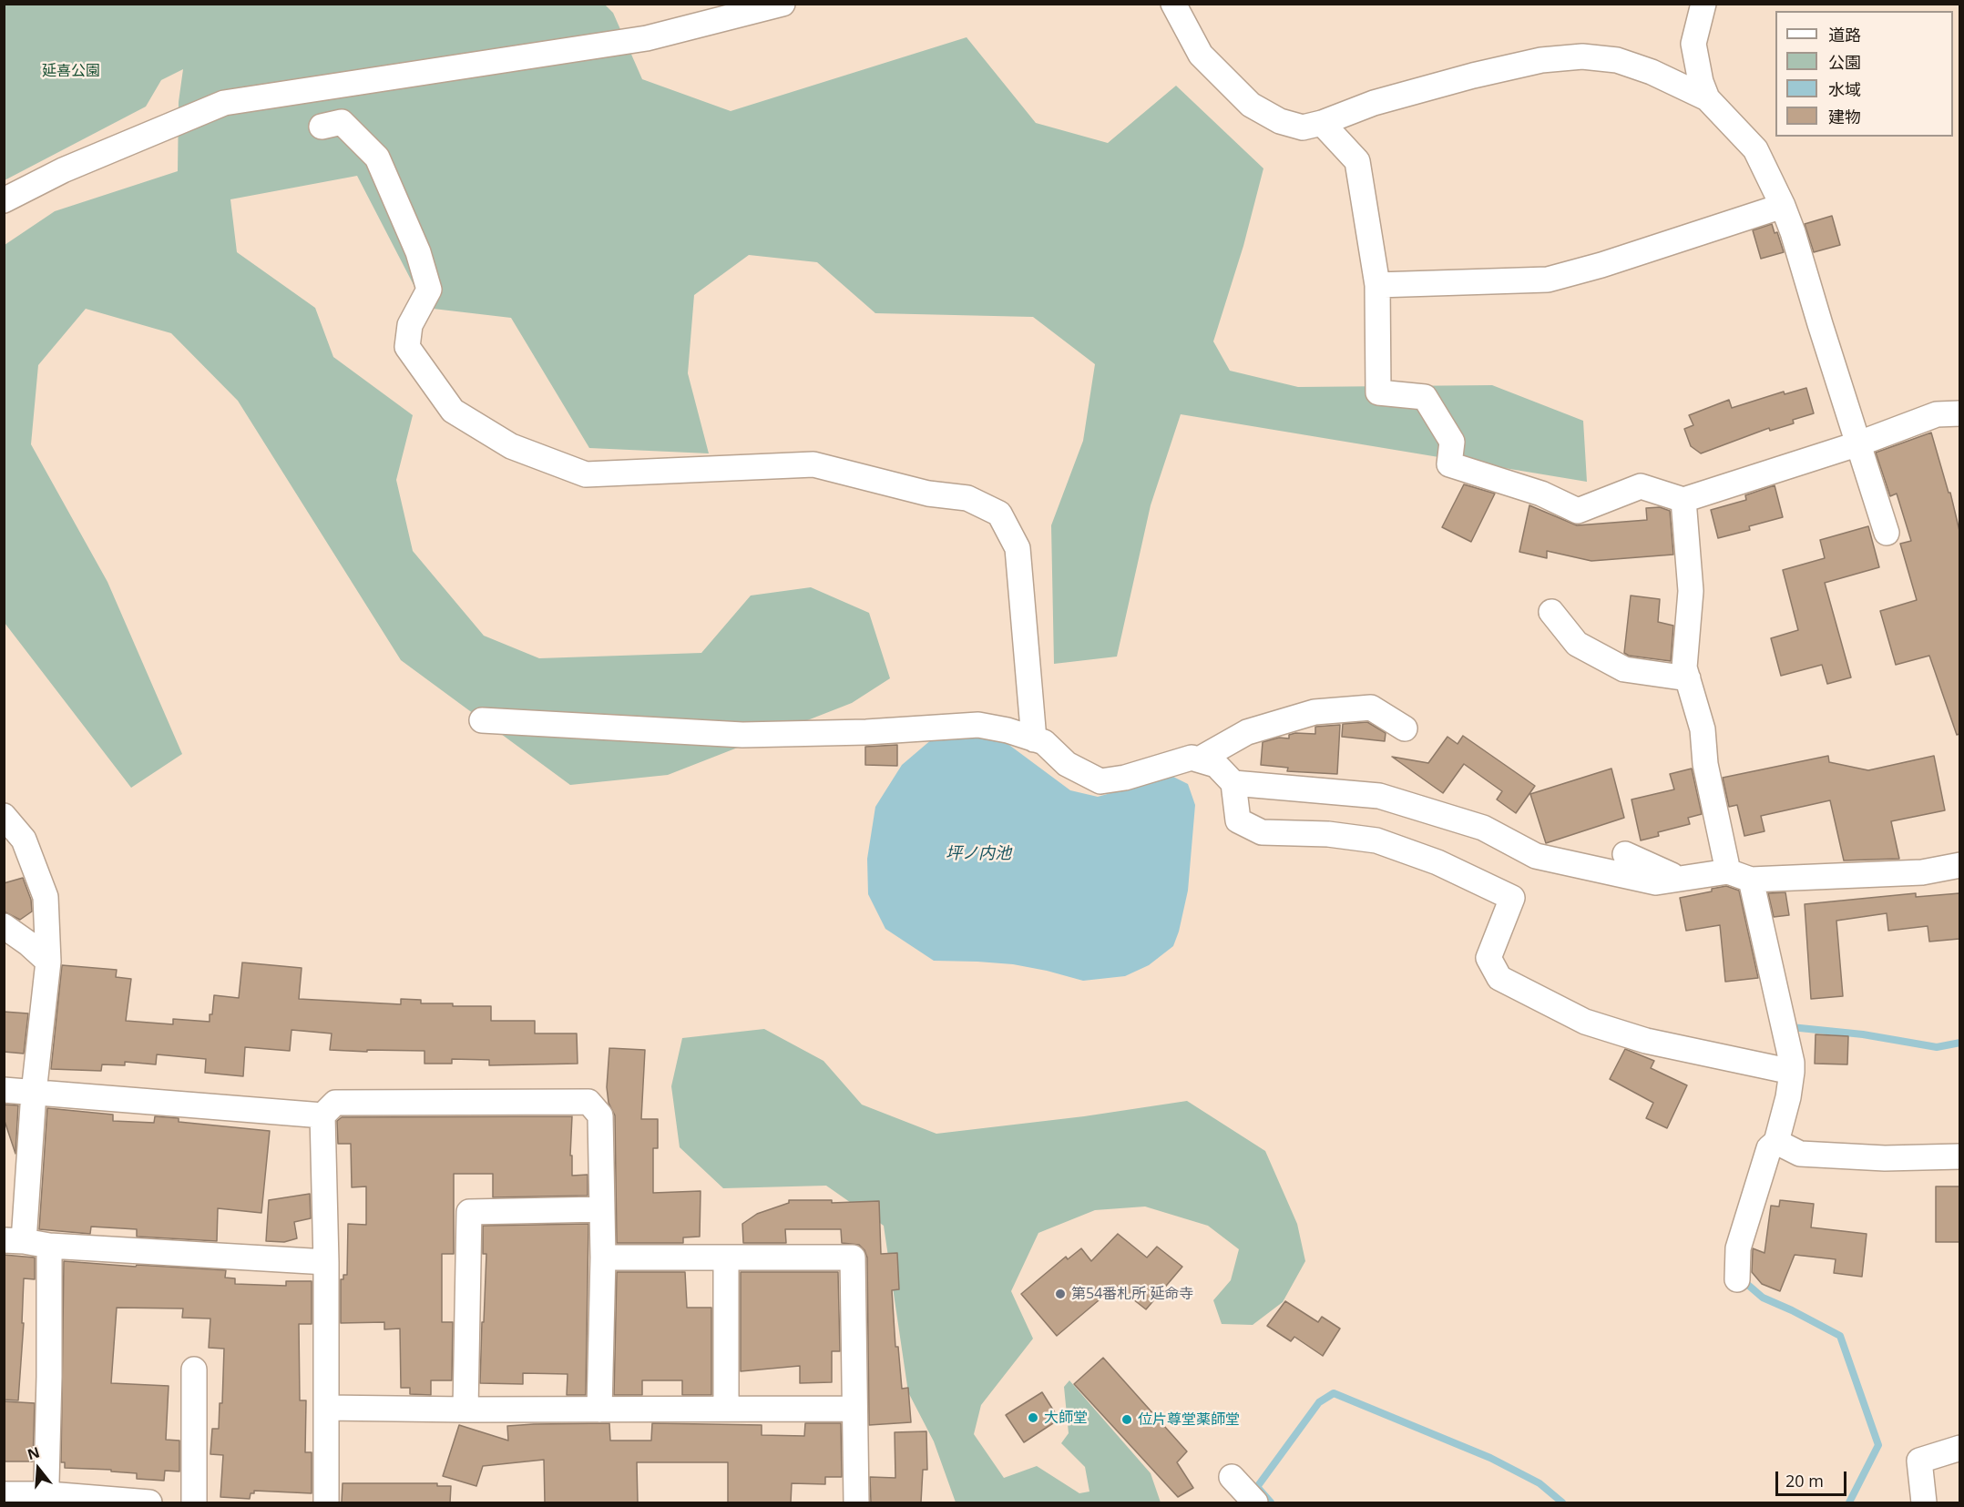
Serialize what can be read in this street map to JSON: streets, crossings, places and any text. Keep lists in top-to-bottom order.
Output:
{
  "water": ["坪ノ内池"],
  "parks": ["延喜公園"],
  "places": ["第54番札所 延命寺", "大師堂", "位片尊堂薬師堂"],
  "legend": [
    "道路",
    "公園",
    "水域",
    "建物"
  ],
  "scale_bar": "20 m",
  "north": "top"
}
